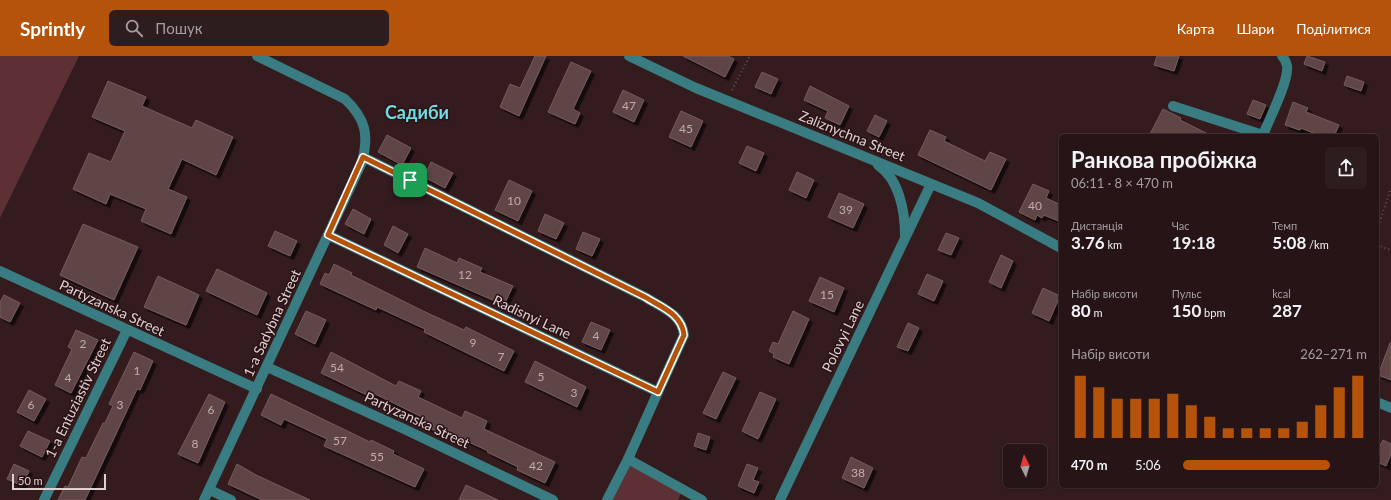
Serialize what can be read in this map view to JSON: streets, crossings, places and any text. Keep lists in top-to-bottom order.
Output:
{
  "streets": {
    "street": [
      "Zaliznychna Street",
      "Partyzanska Street",
      "Radisnyi Lane",
      "1-a Sadybna Street",
      "Polovyi Lane",
      "1-a Entuziastiv Street"
    ]
  },
  "crossings": [
    ["Zaliznychna Street", "Polovyi Lane"],
    ["Partyzanska Street", "1-a Sadybna Street"],
    ["Partyzanska Street", "1-a Entuziastiv Street"],
    ["Radisnyi Lane", "1-a Sadybna Street"]
  ],
  "districts": ["Садиби"],
  "house_numbers": [
    "47",
    "45",
    "10",
    "40",
    "39",
    "12",
    "15",
    "4",
    "9",
    "2",
    "7",
    "54",
    "1",
    "5",
    "4",
    "3",
    "6",
    "3",
    "6",
    "57",
    "8",
    "55",
    "42",
    "38"
  ],
  "scale_bar": "50 m",
  "north": "top",
  "page": {
    "header": "Sprintly",
    "search": "Пошук",
    "nav": ["Карта", "Шари", "Поділитися"],
    "heading": ["Ранкова пробіжка", "06:11 · 8 × 470 m"],
    "stats": [
      ["Дистанція", "3.76 km"],
      ["Час", "19:18"],
      ["Темп", "5:08 /km"],
      ["Набір висоти", "80 m"],
      ["Пульс", "150 bpm"],
      ["kcal", "287"]
    ],
    "chart": ["Набір висоти", "262–271 m"],
    "list": [
      {
        "name": "470 m",
        "note": "5:06"
      }
    ],
    "scale": "50 m"
  }
}
